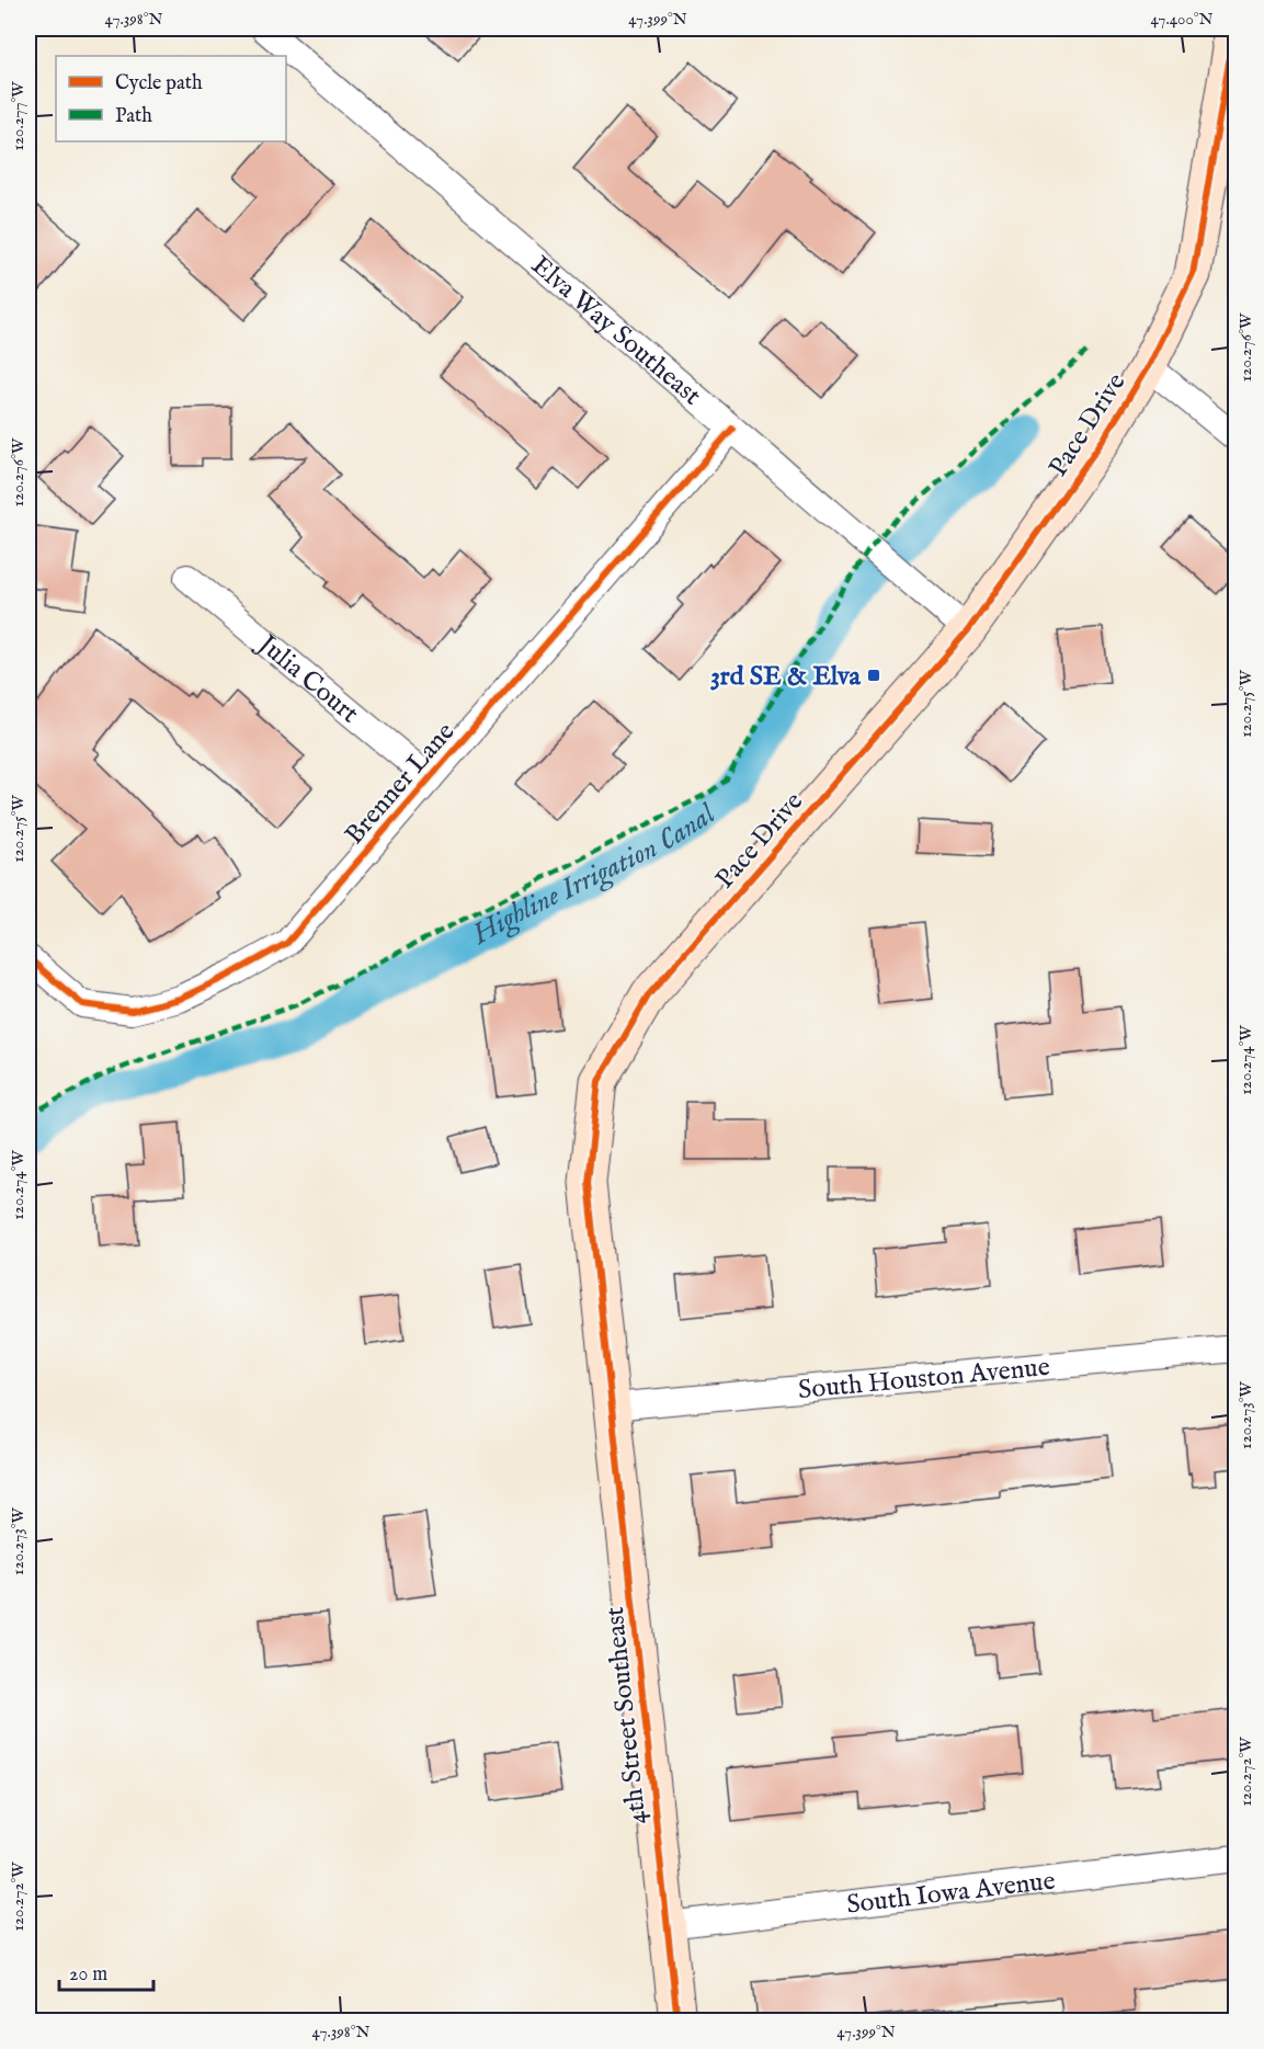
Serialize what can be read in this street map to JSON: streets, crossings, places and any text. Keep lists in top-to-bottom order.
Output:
{
  "streets": {
    "street": [
      "Elva Way Southeast",
      "Pace Drive",
      "Julia Court",
      "Brenner Lane",
      "South Houston Avenue",
      "4th Street Southeast",
      "South Iowa Avenue"
    ]
  },
  "crossings": [
    ["Elva Way Southeast", "Pace Drive"],
    ["Elva Way Southeast", "Brenner Lane"],
    ["Pace Drive", "South Houston Avenue"],
    ["Pace Drive", "4th Street Southeast"],
    ["Julia Court", "Brenner Lane"],
    ["South Houston Avenue", "4th Street Southeast"],
    ["4th Street Southeast", "South Iowa Avenue"]
  ],
  "water": ["Highline Irrigation Canal"],
  "places": {
    "transit": ["3rd SE & Elva"]
  },
  "legend": ["Cycle path", "Path"],
  "scale_bar": "20 m",
  "coordinates": [
    "47.398°N",
    "47.399°N",
    "47.400°N",
    "120.277°W",
    "120.276°W",
    "120.275°W",
    "120.274°W",
    "120.273°W",
    "120.272°W"
  ]
}
